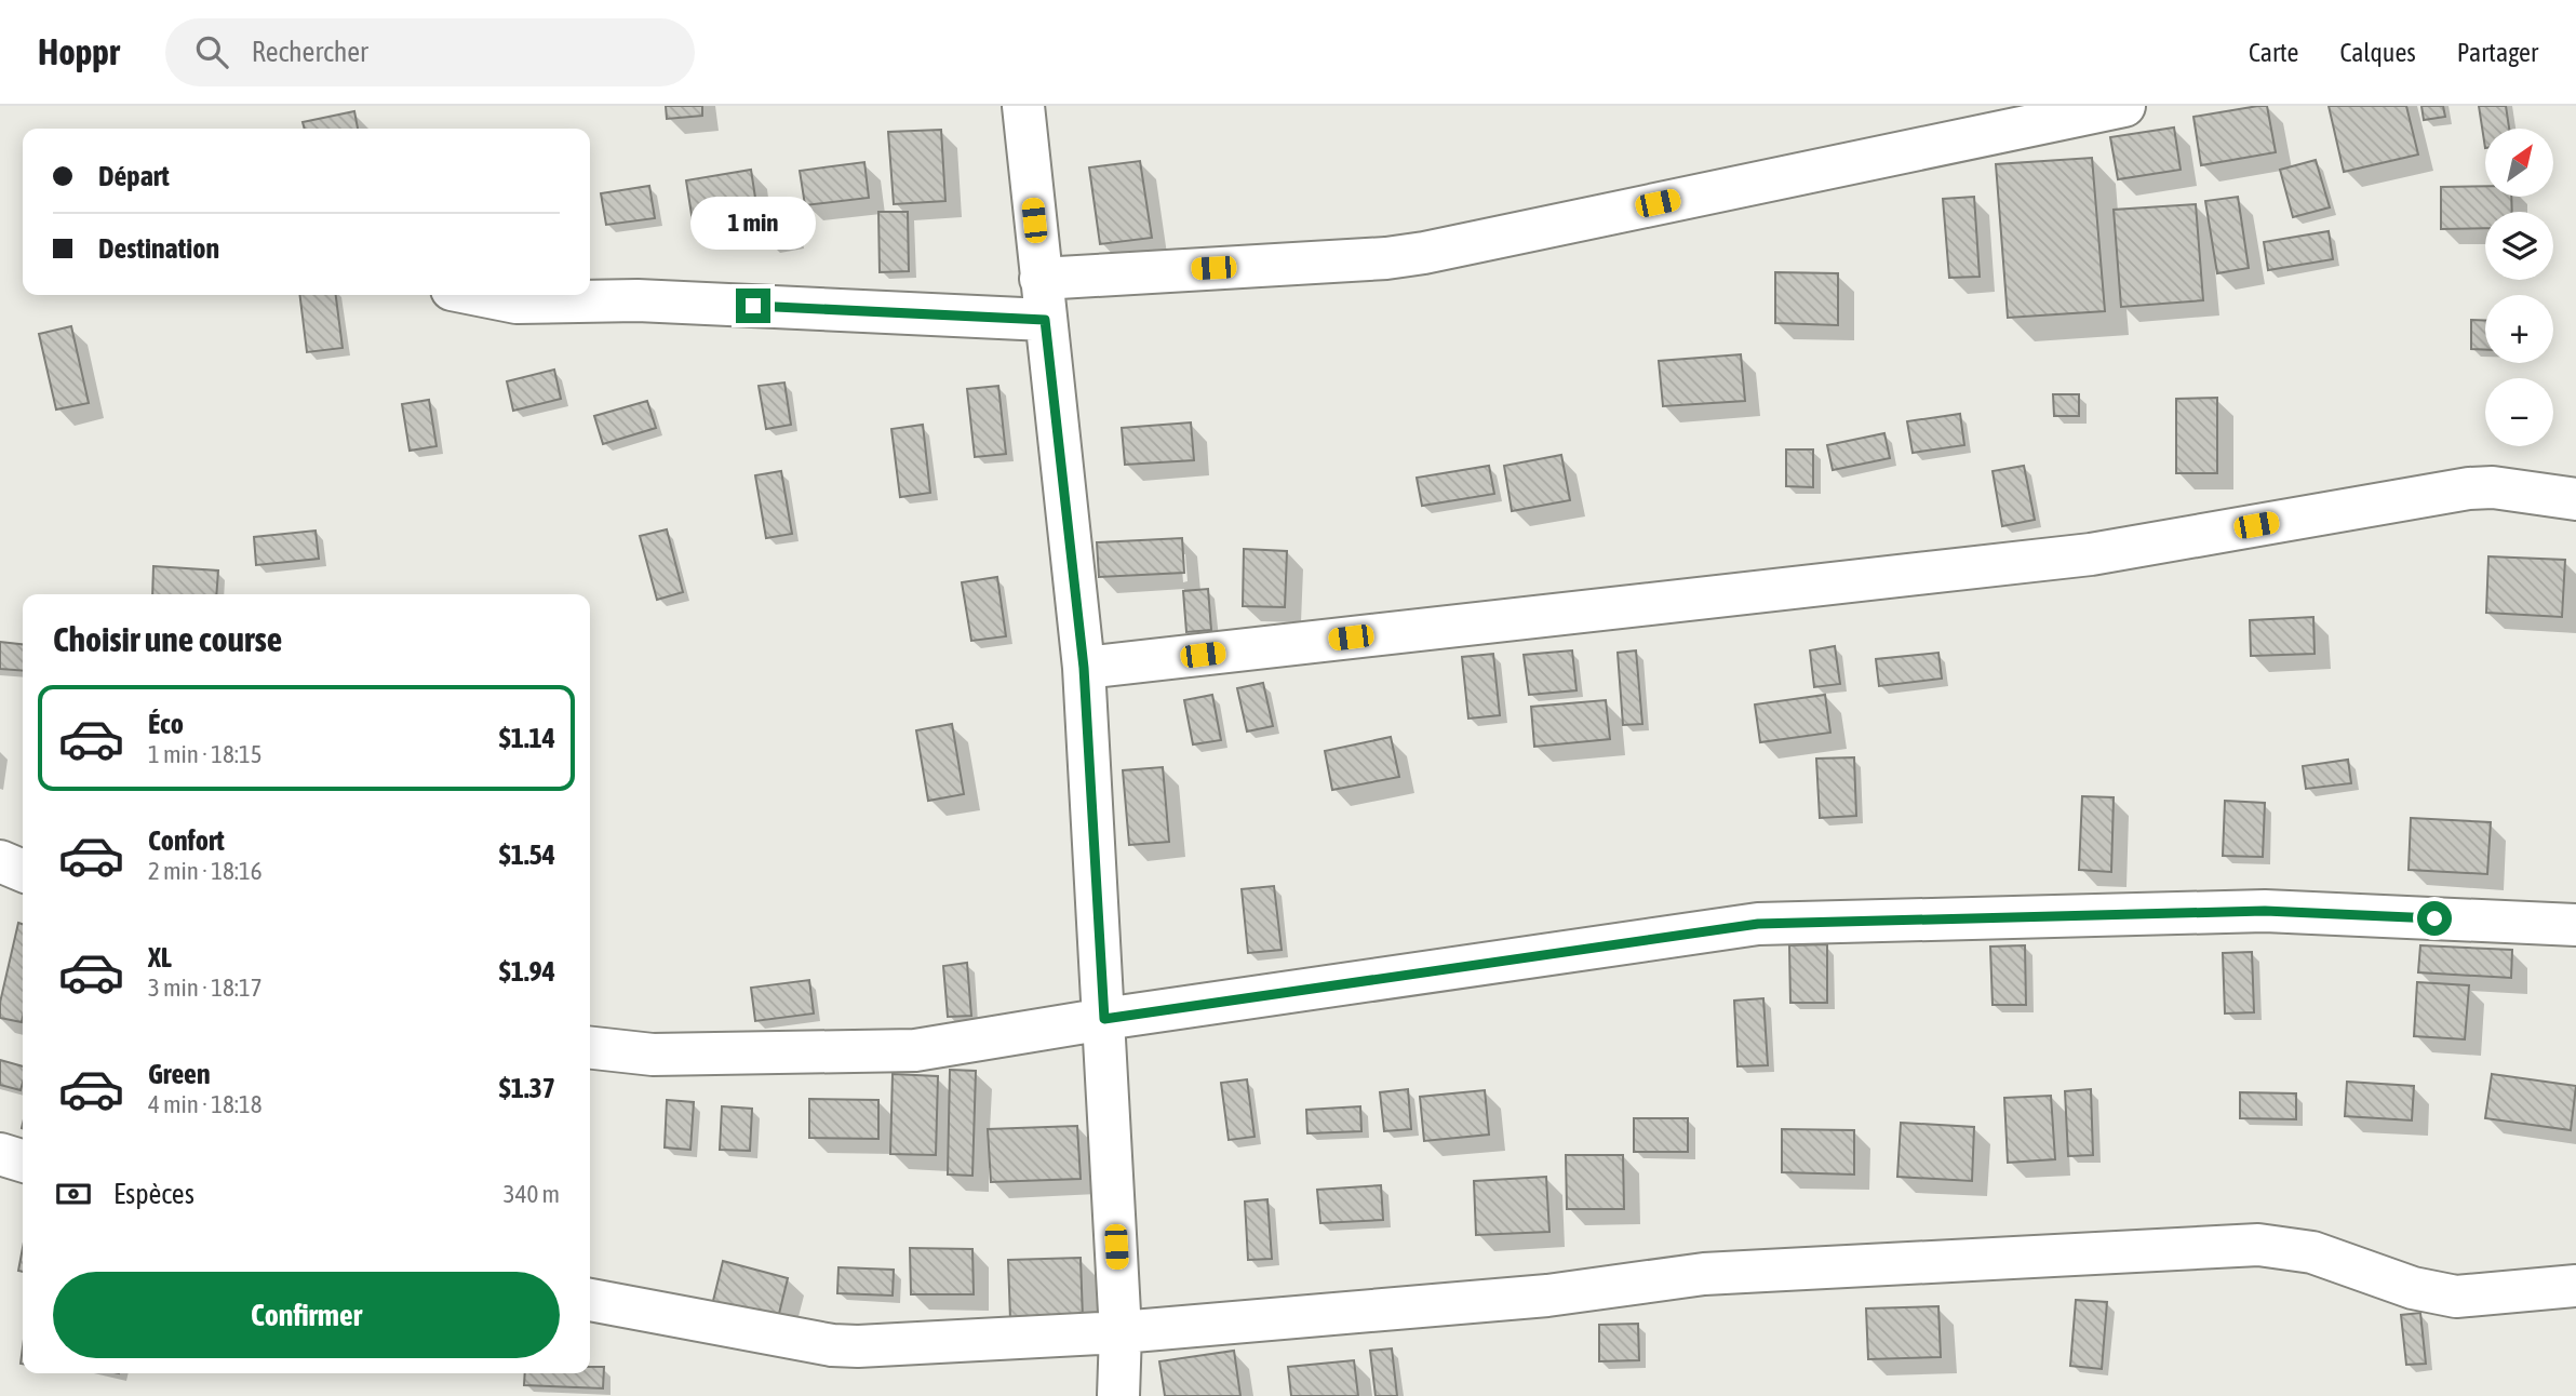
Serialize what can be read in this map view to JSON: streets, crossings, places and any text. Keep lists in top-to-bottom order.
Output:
{
  "north": "top right",
  "page": {
    "header": "Hoppr",
    "search": "Rechercher",
    "nav": ["Carte", "Calques", "Partager"],
    "map_buttons": ["+", "−"],
    "banner": ["Départ", "Destination"],
    "bubble": "1 min",
    "heading": "Choisir une course",
    "list": [
      {
        "name": "Éco",
        "note": "1 min · 18:15",
        "value": "$1.14"
      },
      {
        "name": "Confort",
        "note": "2 min · 18:16",
        "value": "$1.54"
      },
      {
        "name": "XL",
        "note": "3 min · 18:17",
        "value": "$1.94"
      },
      {
        "name": "Green",
        "note": "4 min · 18:18",
        "value": "$1.37"
      }
    ],
    "pay": ["Espèces", "340 m"],
    "buttons": "Confirmer"
  }
}
